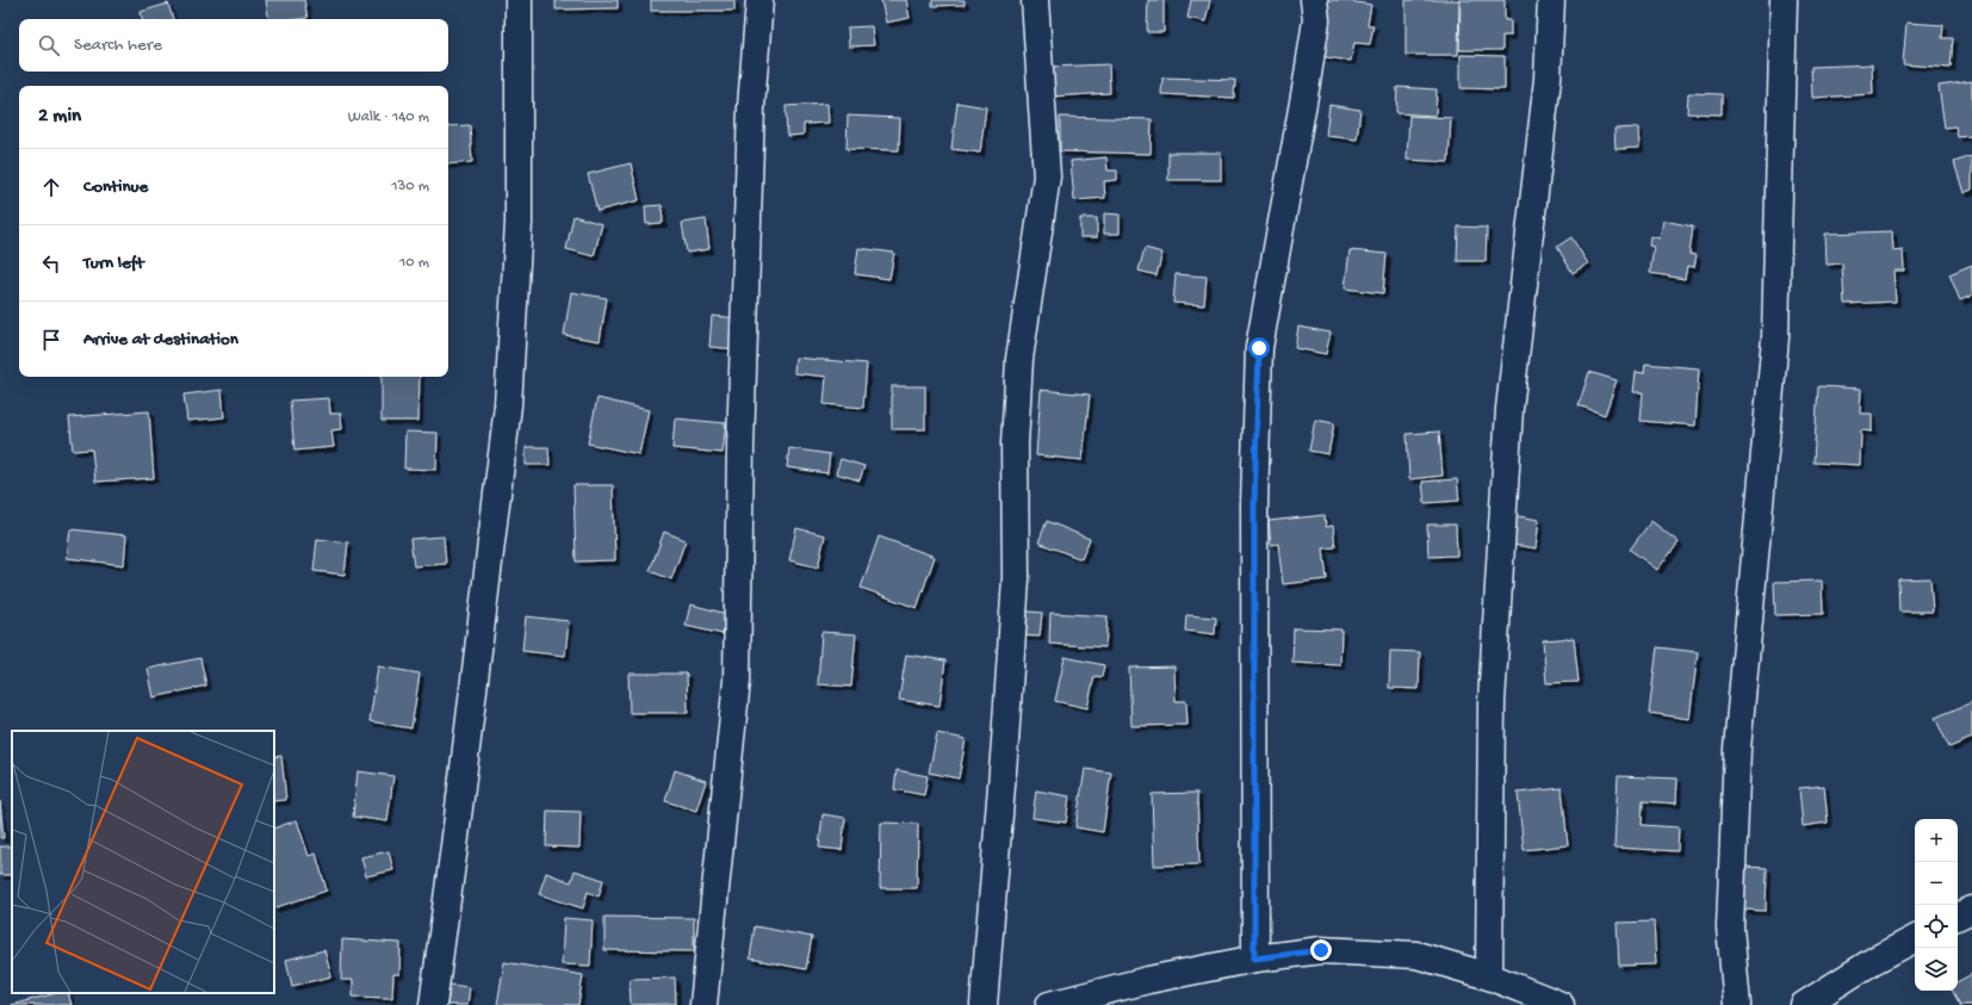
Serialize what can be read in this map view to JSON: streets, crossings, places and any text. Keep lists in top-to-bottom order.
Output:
{
  "page": {
    "search": "Search here",
    "heading": ["2 min", "Walk · 140 m"],
    "list": [
      ["Continue", "130 m"],
      ["Turn left", "10 m"],
      "Arrive at destination"
    ],
    "map_buttons": ["+", "−"]
  }
}
